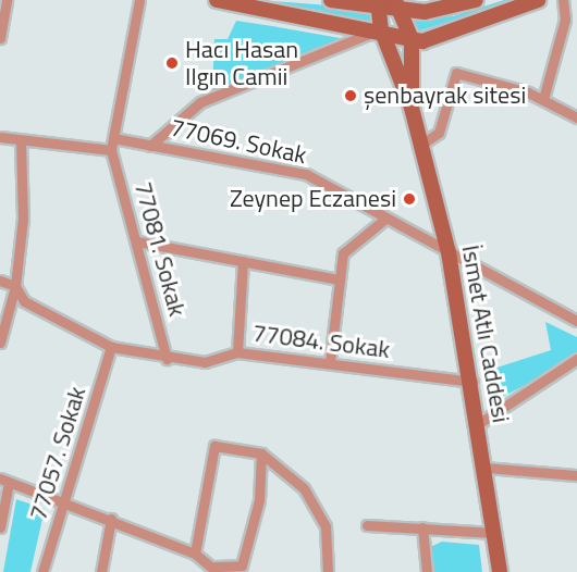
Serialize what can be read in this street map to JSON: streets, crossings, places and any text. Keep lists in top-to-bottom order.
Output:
{
  "streets": {
    "main road": ["İsmet Atlı Caddesi"],
    "street": [
      "77069. Sokak",
      "77081. Sokak",
      "77084. Sokak",
      "77057. Sokak"
    ]
  },
  "crossings": [
    ["77069. Sokak", "İsmet Atlı Caddesi"],
    ["77081. Sokak", "77084. Sokak"],
    ["İsmet Atlı Caddesi", "77084. Sokak"],
    ["77084. Sokak", "77057. Sokak"]
  ],
  "places": ["Hacı Hasan Ilgın Camii", "şenbayrak sitesi", "Zeynep Eczanesi"]
}
